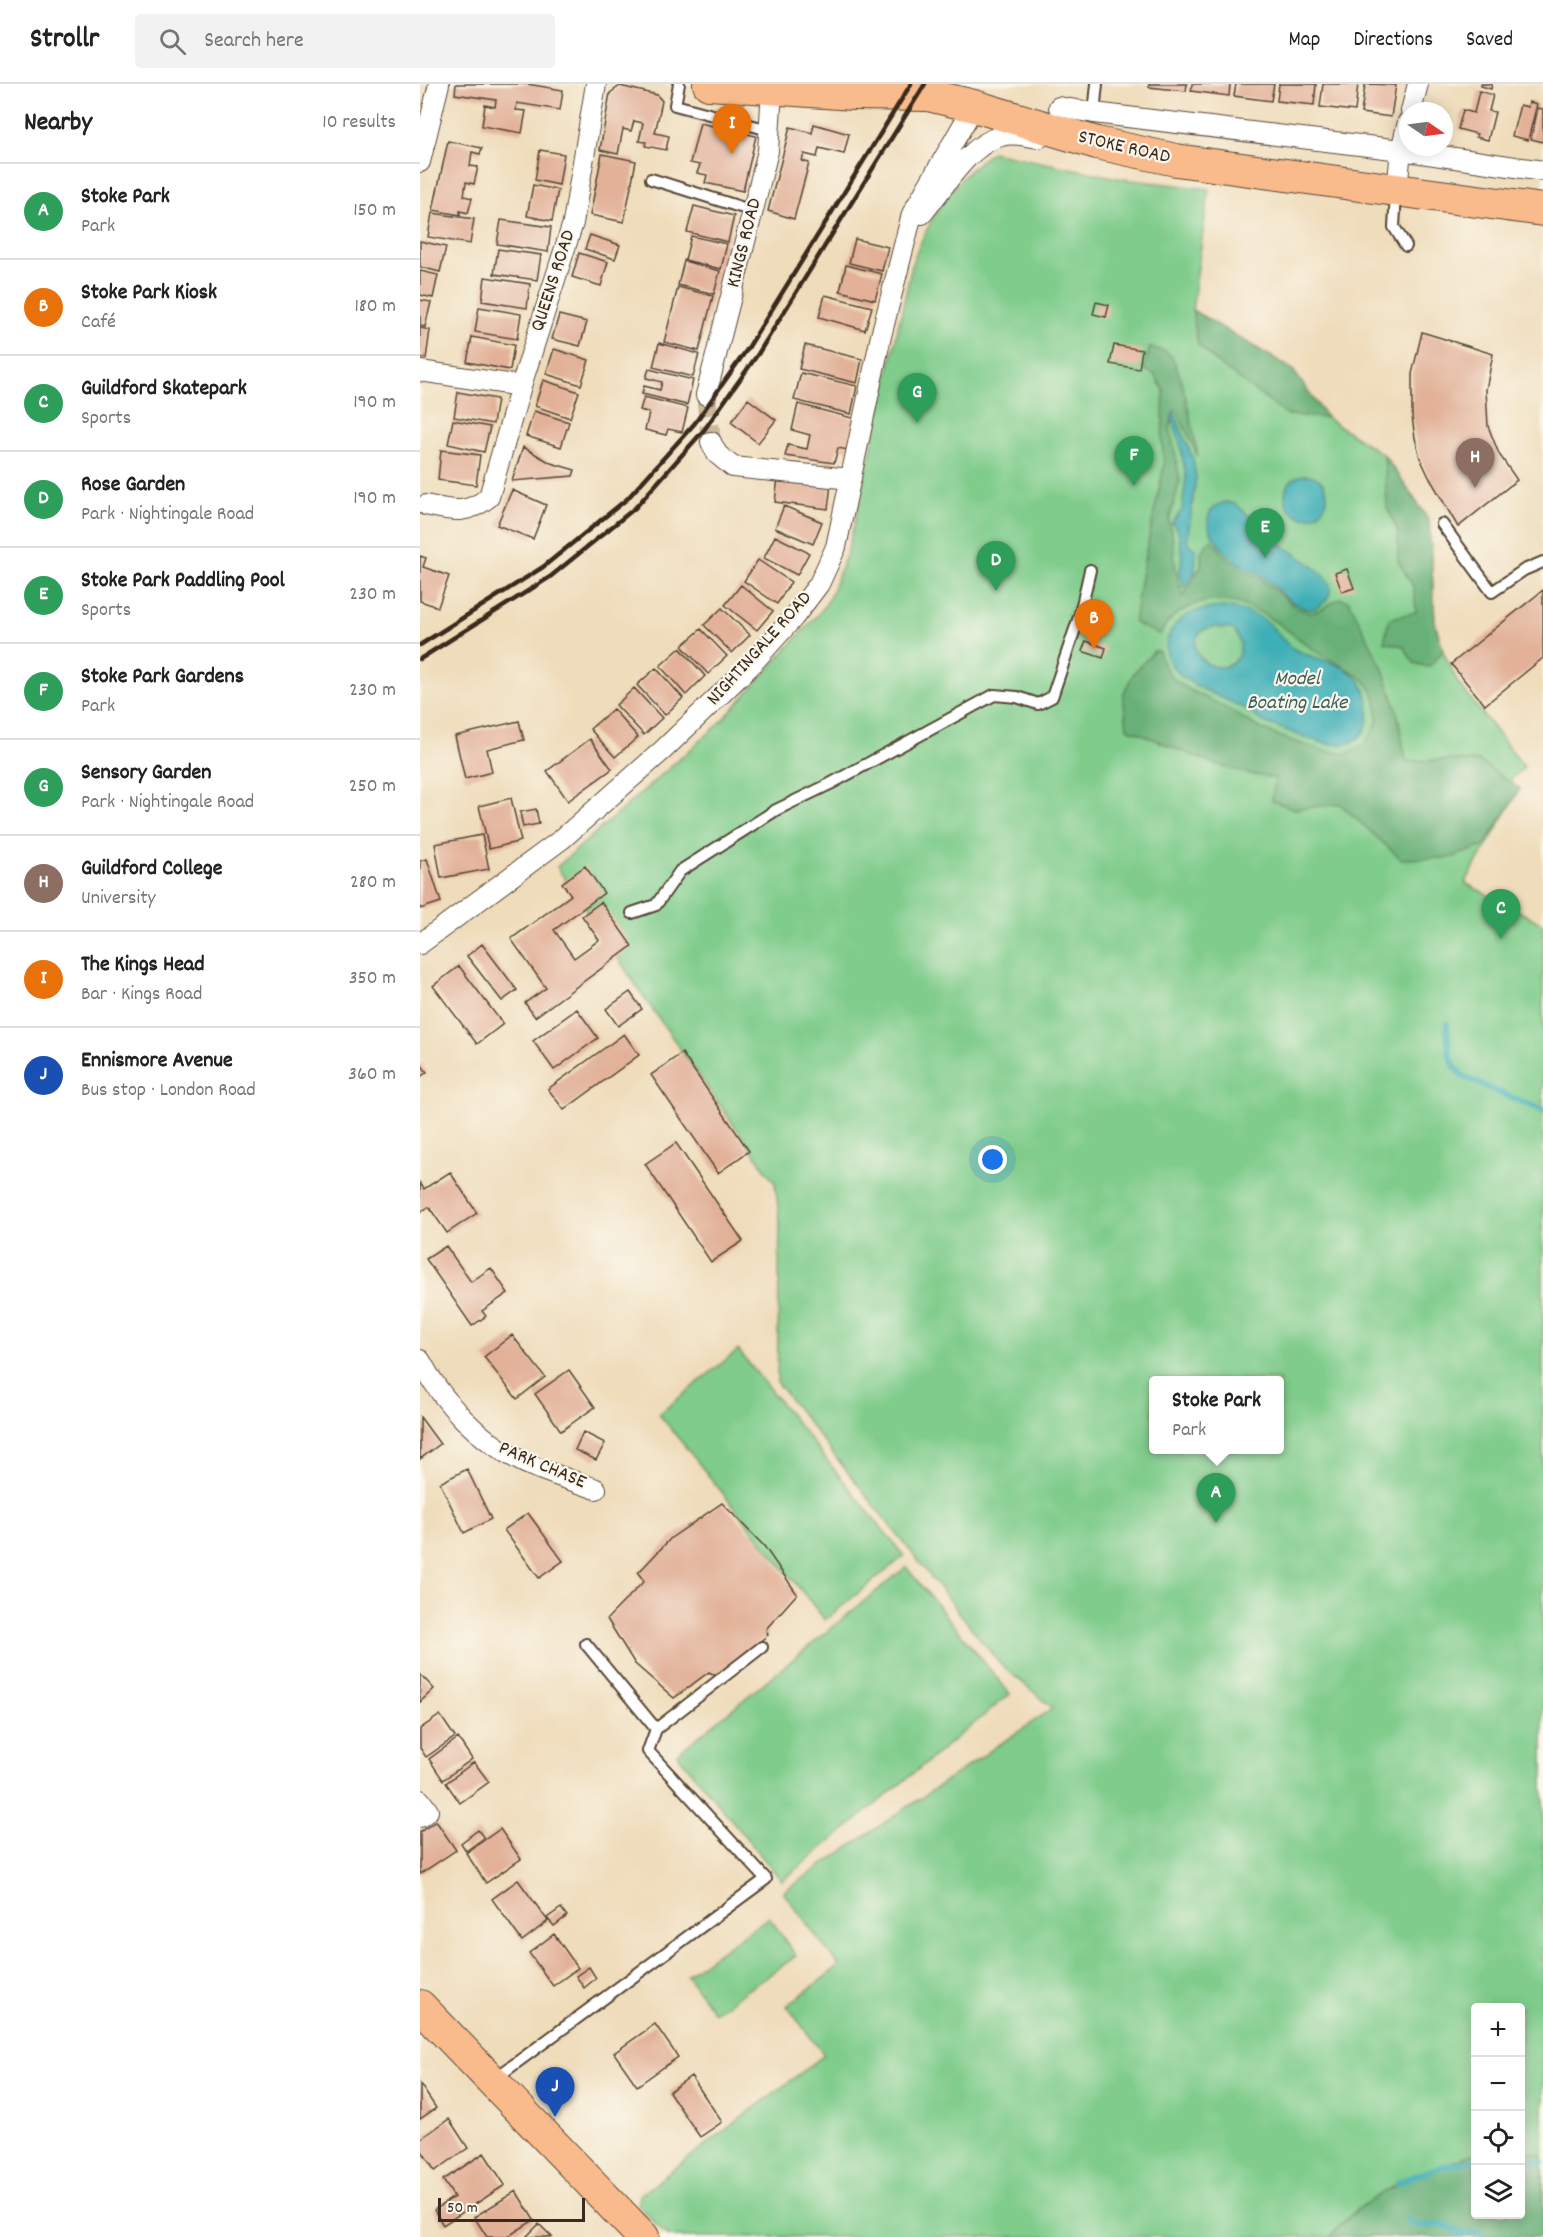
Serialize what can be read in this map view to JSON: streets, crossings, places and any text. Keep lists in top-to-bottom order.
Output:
{
  "streets": {
    "main road": ["STOKE ROAD"],
    "street": [
      "KINGS ROAD",
      "QUEENS ROAD",
      "NIGHTINGALE ROAD",
      "PARK CHASE"
    ]
  },
  "crossings": [
    ["STOKE ROAD", "KINGS ROAD"],
    ["STOKE ROAD", "NIGHTINGALE ROAD"]
  ],
  "water": ["Model Boating Lake"],
  "scale_bar": "50 m",
  "north": "right",
  "page": {
    "header": "Strollr",
    "search": "Search here",
    "nav": ["Map", "Directions", "Saved"],
    "heading": ["Nearby", "10 results"],
    "pins": [
      "I",
      "G",
      "F",
      "H",
      "E",
      "D",
      "B",
      "C",
      "A",
      "J"
    ],
    "list": [
      {
        "mark": "A",
        "name": "Stoke Park",
        "note": "Park",
        "value": "150 m"
      },
      {
        "mark": "B",
        "name": "Stoke Park Kiosk",
        "note": "Café",
        "value": "180 m"
      },
      {
        "mark": "C",
        "name": "Guildford Skatepark",
        "note": "Sports",
        "value": "190 m"
      },
      {
        "mark": "D",
        "name": "Rose Garden",
        "note": "Park · Nightingale Road",
        "value": "190 m"
      },
      {
        "mark": "E",
        "name": "Stoke Park Paddling Pool",
        "note": "Sports",
        "value": "230 m"
      },
      {
        "mark": "F",
        "name": "Stoke Park Gardens",
        "note": "Park",
        "value": "230 m"
      },
      {
        "mark": "G",
        "name": "Sensory Garden",
        "note": "Park · Nightingale Road",
        "value": "250 m"
      },
      {
        "mark": "H",
        "name": "Guildford College",
        "note": "University",
        "value": "280 m"
      },
      {
        "mark": "I",
        "name": "The Kings Head",
        "note": "Bar · Kings Road",
        "value": "350 m"
      },
      {
        "mark": "J",
        "name": "Ennismore Avenue",
        "note": "Bus stop · London Road",
        "value": "360 m"
      }
    ],
    "popup": ["Stoke Park", "Park"],
    "map_buttons": ["+", "−"],
    "scale": "50 m"
  }
}
